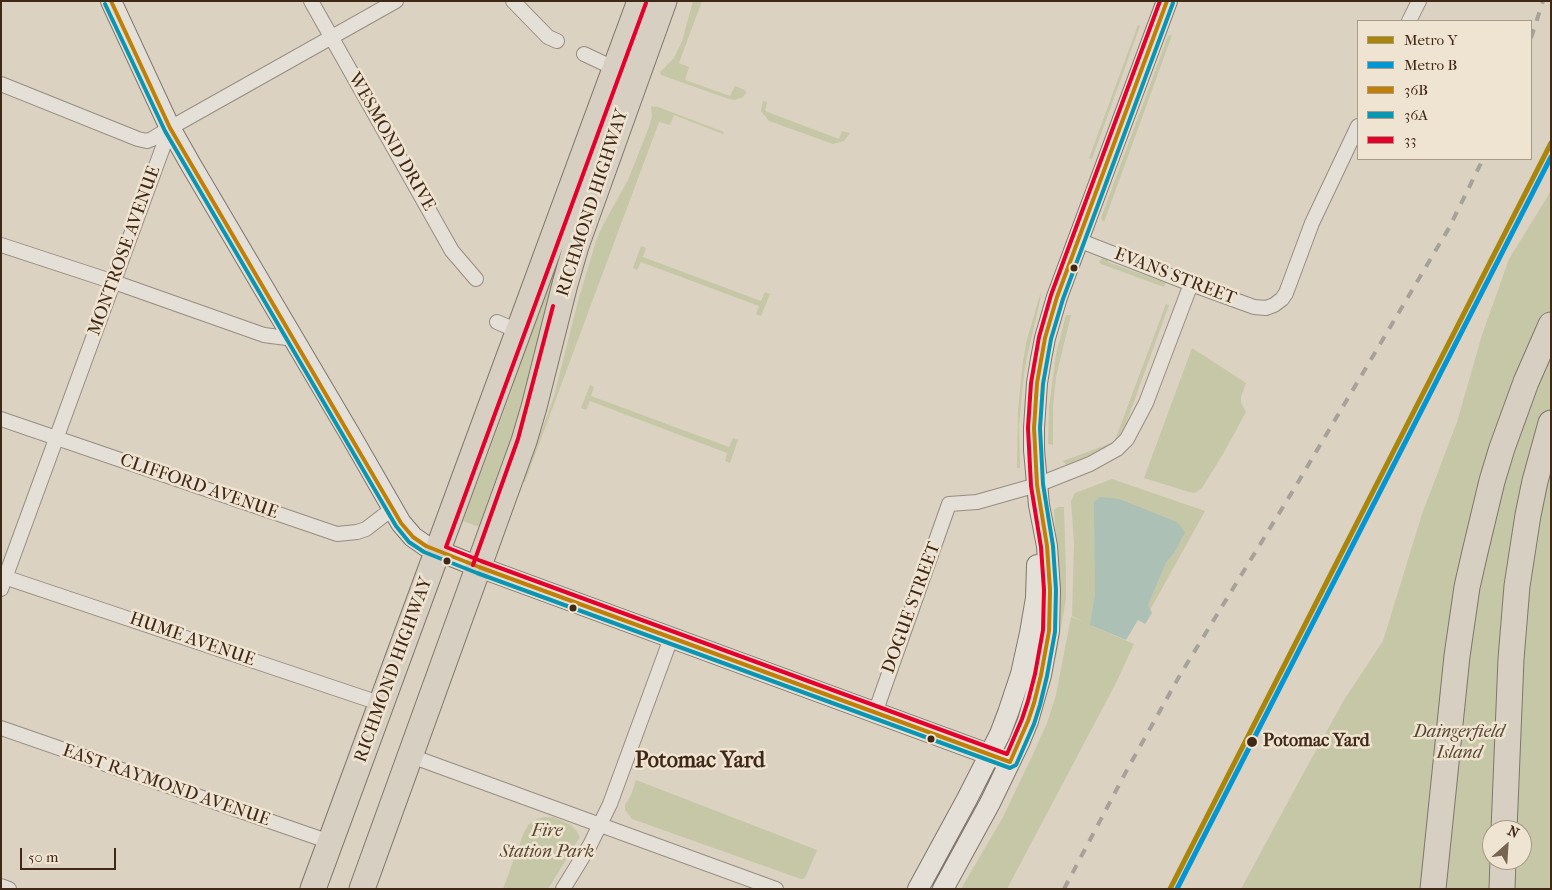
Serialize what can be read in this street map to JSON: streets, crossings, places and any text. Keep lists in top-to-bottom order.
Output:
{
  "streets": {
    "highway": ["RICHMOND HIGHWAY"],
    "street": [
      "WESMOND DRIVE",
      "MONTROSE AVENUE",
      "EVANS STREET",
      "CLIFFORD AVENUE",
      "DOGUE STREET",
      "HUME AVENUE",
      "EAST RAYMOND AVENUE"
    ]
  },
  "crossings": [
    ["RICHMOND HIGHWAY", "HUME AVENUE"],
    ["RICHMOND HIGHWAY", "EAST RAYMOND AVENUE"],
    ["MONTROSE AVENUE", "CLIFFORD AVENUE"],
    ["MONTROSE AVENUE", "HUME AVENUE"]
  ],
  "districts": ["Potomac Yard"],
  "parks": ["Daingerfield Island", "Fire Station Park"],
  "places": ["Potomac Yard"],
  "lines": [
    "transit line 36B",
    "transit line 33",
    "transit line 36A",
    "metro line Y",
    "metro line B"
  ],
  "legend": [
    "Metro Y",
    "Metro B",
    "36B",
    "36A",
    "33"
  ],
  "scale_bar": "50 m",
  "north": "top right"
}
